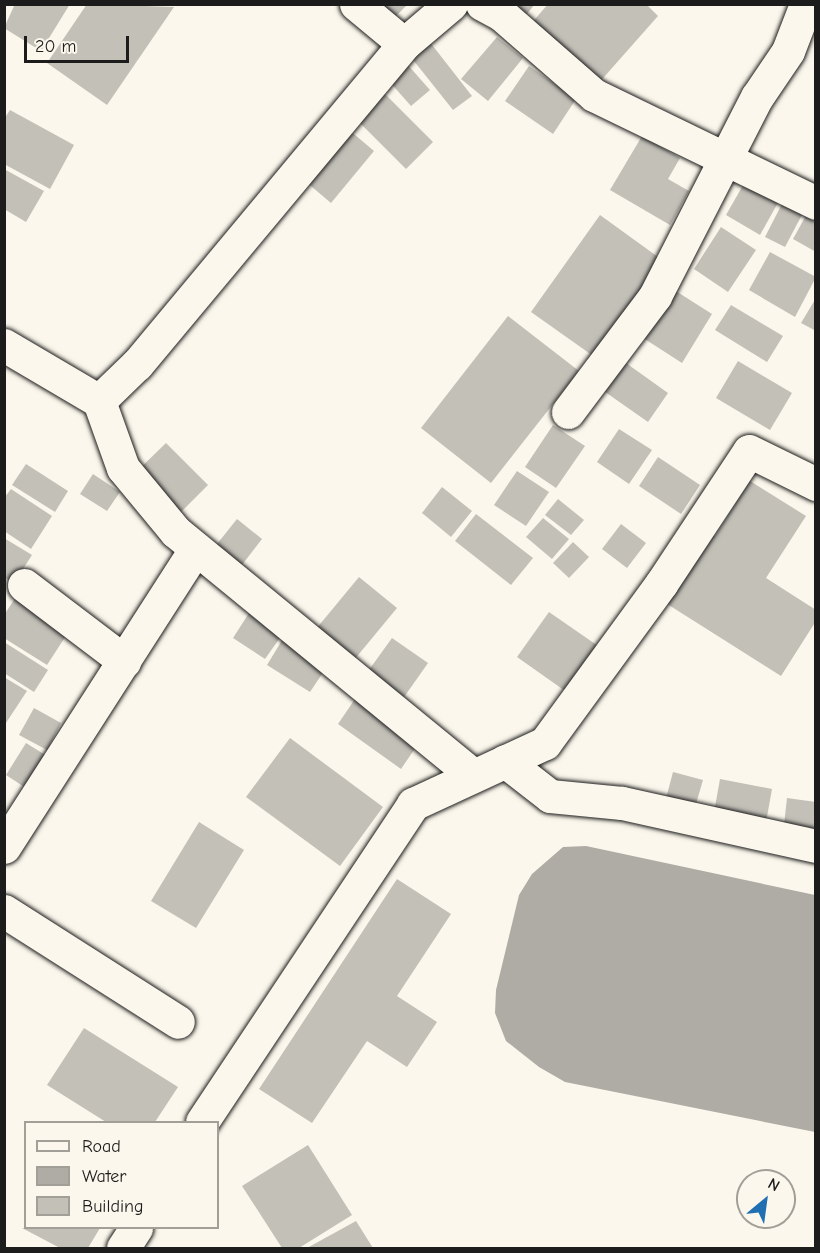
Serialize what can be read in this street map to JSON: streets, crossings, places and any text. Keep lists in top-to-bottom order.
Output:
{
  "legend": ["Road", "Water", "Building"],
  "scale_bar": "20 m",
  "north": "top right"
}
